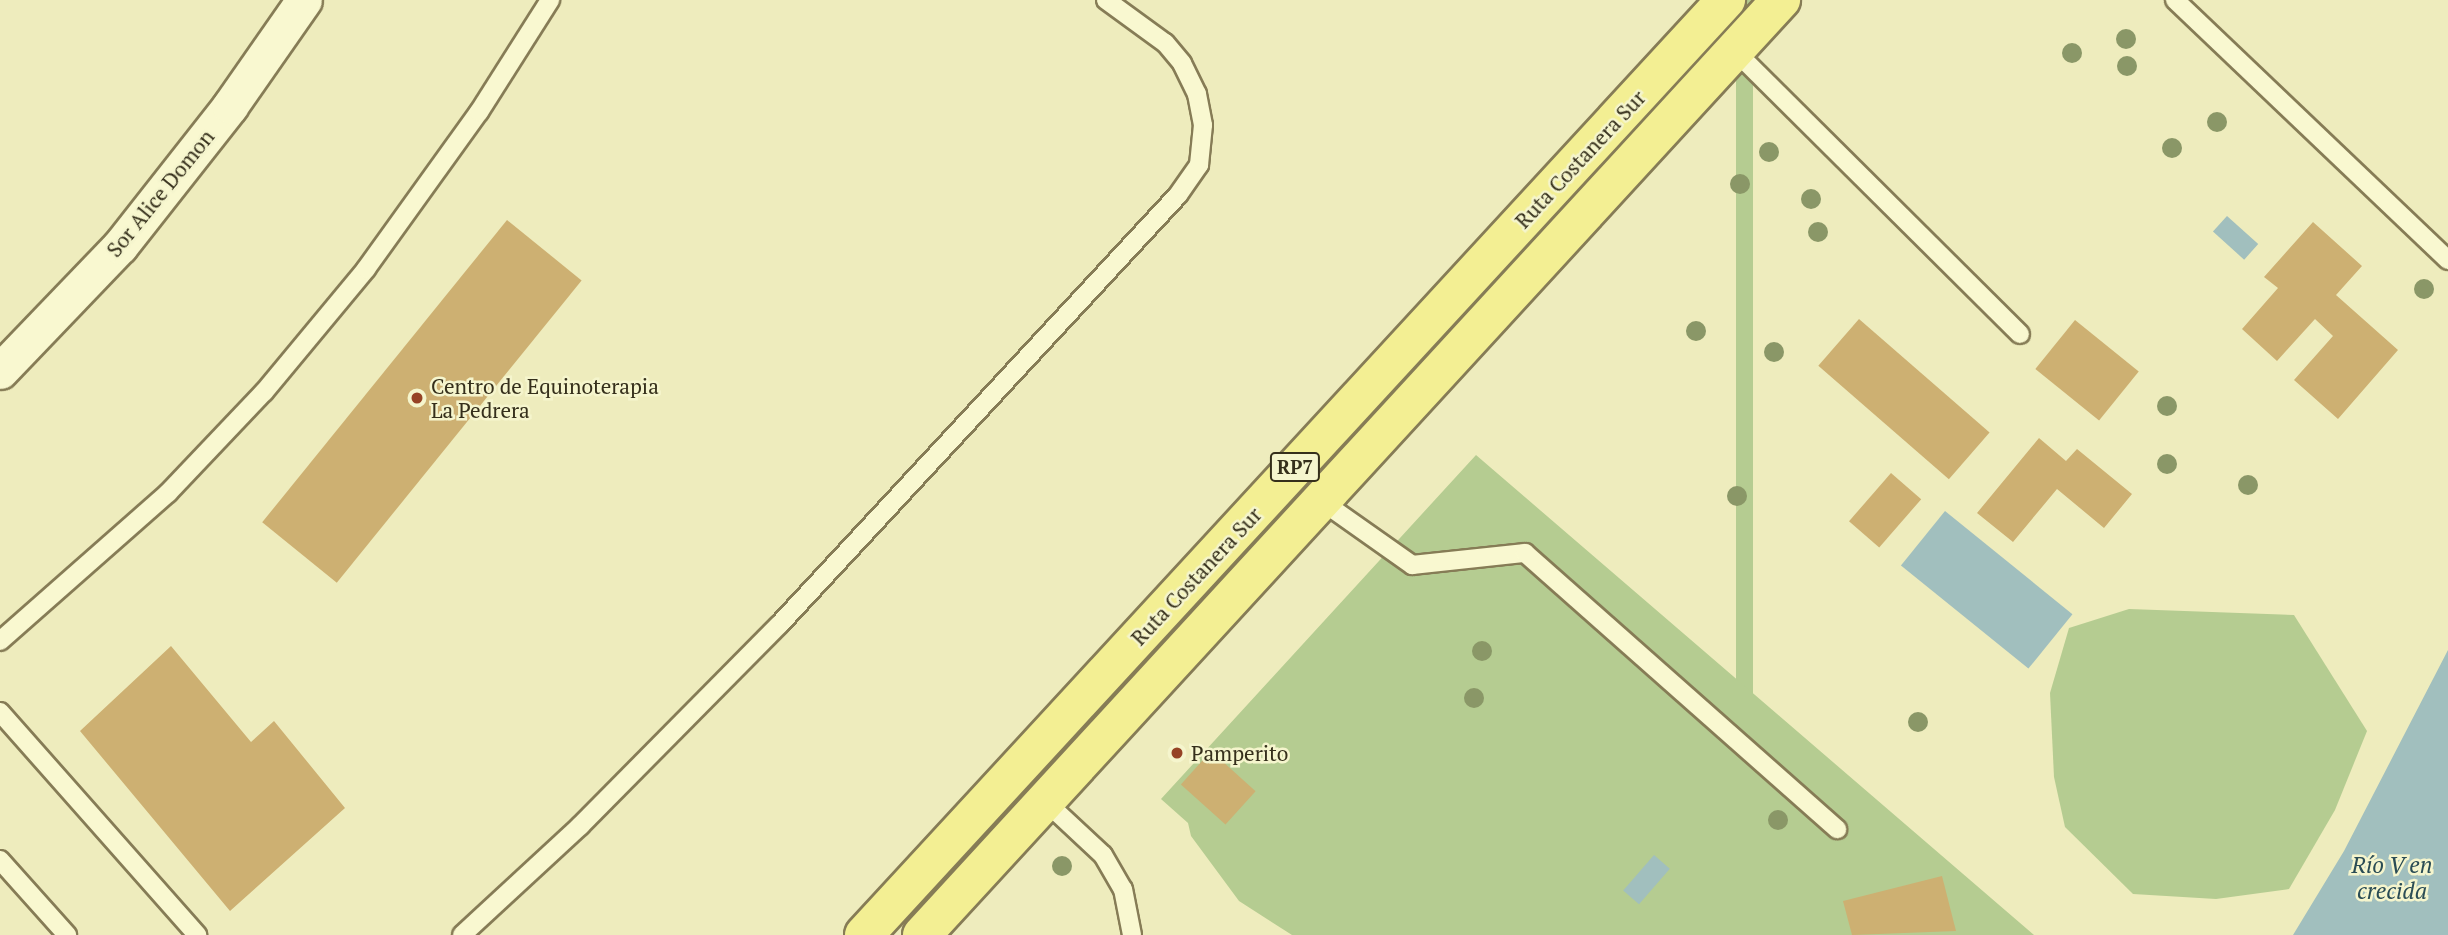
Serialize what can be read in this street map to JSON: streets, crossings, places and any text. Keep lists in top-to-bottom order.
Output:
{
  "streets": {
    "main road": ["Ruta Costanera Sur", "RP7"],
    "street": ["Sor Alice Domon"]
  },
  "water": ["Río V en crecida"],
  "places": ["Centro de Equinoterapia La Pedrera", "Pamperito"]
}
